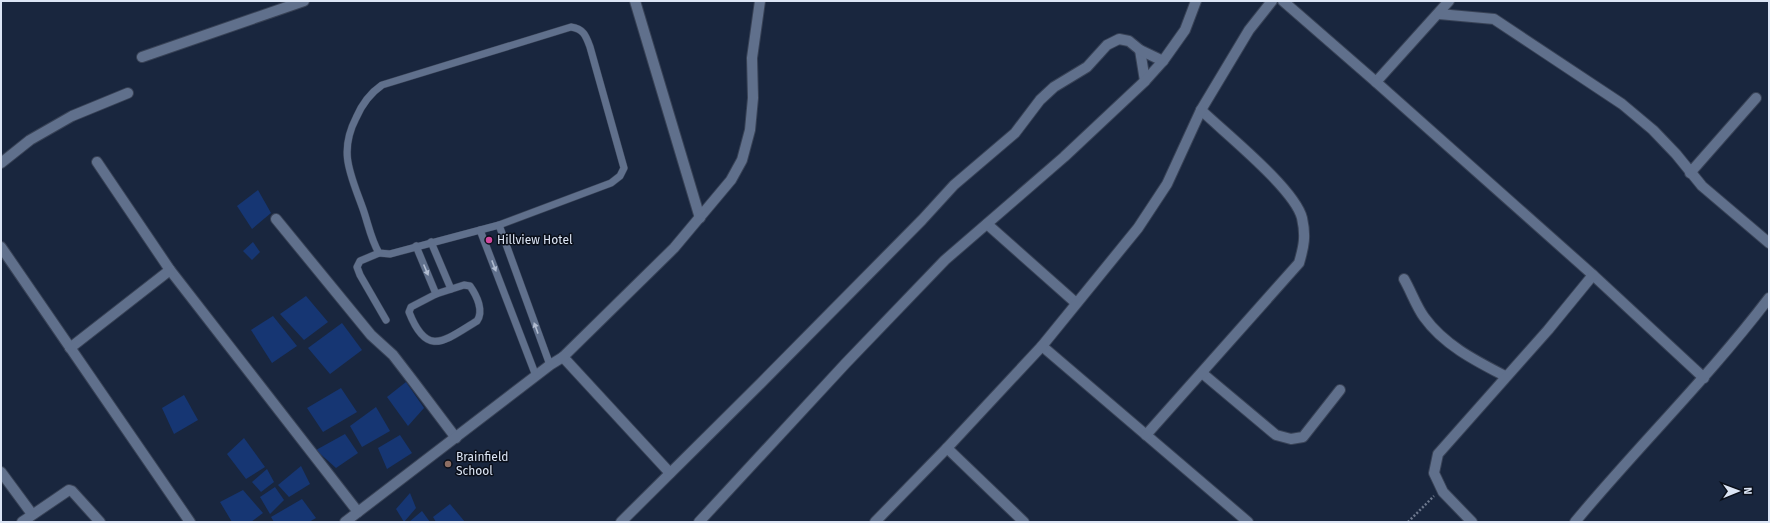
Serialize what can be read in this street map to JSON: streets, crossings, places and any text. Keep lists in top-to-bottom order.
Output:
{
  "places": ["Hillview Hotel", "Brainfield School"],
  "north": "right"
}
